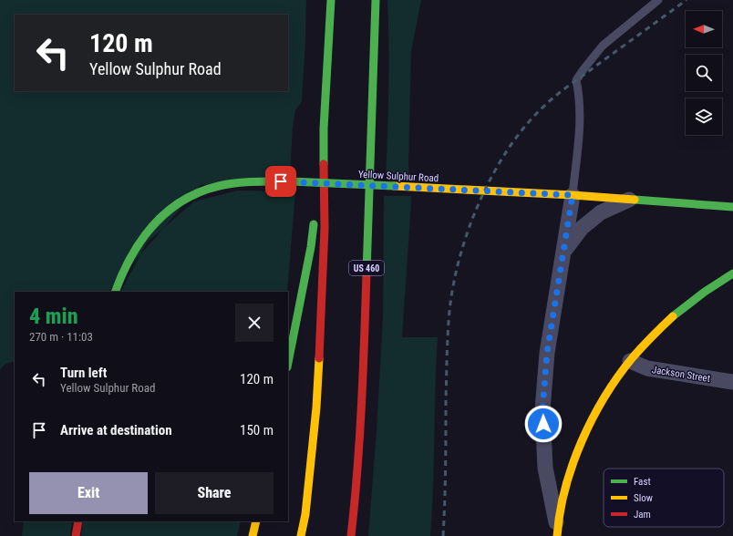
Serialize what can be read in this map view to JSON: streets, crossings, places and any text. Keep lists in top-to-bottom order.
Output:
{
  "streets": {
    "main road": ["Yellow Sulphur Road", "US 460"],
    "street": ["Jackson Street"]
  },
  "legend": ["Fast", "Slow", "Jam"],
  "north": "left",
  "page": {
    "turn": ["120 m", "Yellow Sulphur Road"],
    "heading": ["4 min", "270 m · 11:03"],
    "list": [
      {
        "name": "Turn left",
        "note": "Yellow Sulphur Road",
        "value": "120 m"
      },
      {
        "name": "Arrive at destination",
        "value": "150 m"
      }
    ],
    "buttons": ["Exit", "Share"]
  }
}
